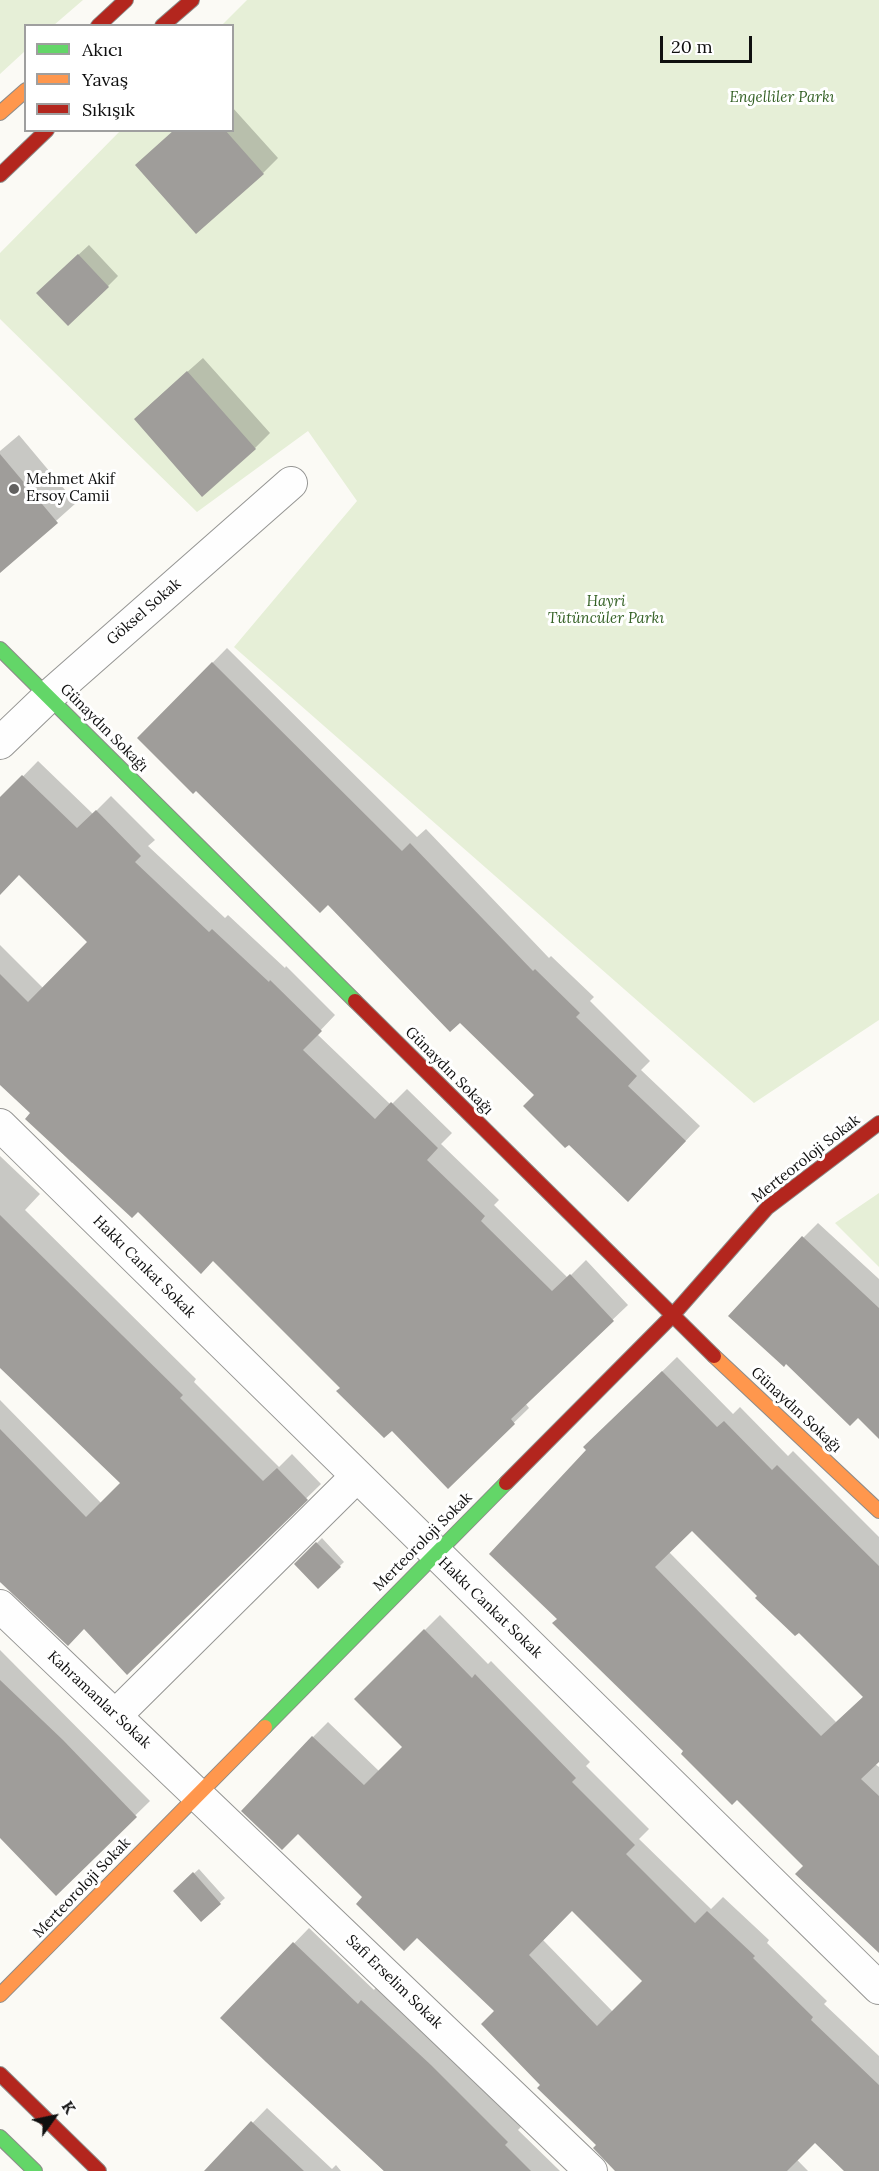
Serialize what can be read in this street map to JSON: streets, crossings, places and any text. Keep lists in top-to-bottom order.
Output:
{
  "streets": {
    "street": [
      "Göksel Sokak",
      "Günaydın Sokağı",
      "Merteoroloji Sokak",
      "Hakkı Cankat Sokak",
      "Kahramanlar Sokak",
      "Safi Erselim Sokak"
    ]
  },
  "crossings": [
    ["Göksel Sokak", "Günaydın Sokağı"],
    ["Günaydın Sokağı", "Merteoroloji Sokak"],
    ["Merteoroloji Sokak", "Hakkı Cankat Sokak"],
    ["Merteoroloji Sokak", "Kahramanlar Sokak"],
    ["Merteoroloji Sokak", "Safi Erselim Sokak"],
    ["Kahramanlar Sokak", "Safi Erselim Sokak"]
  ],
  "parks": ["Engelliler Parkı", "Hayri Tütüncüler Parkı"],
  "places": ["Mehmet Akif Ersoy Camii"],
  "legend": ["Akıcı", "Yavaş", "Sıkışık"],
  "scale_bar": "20 m",
  "north": "top right"
}
